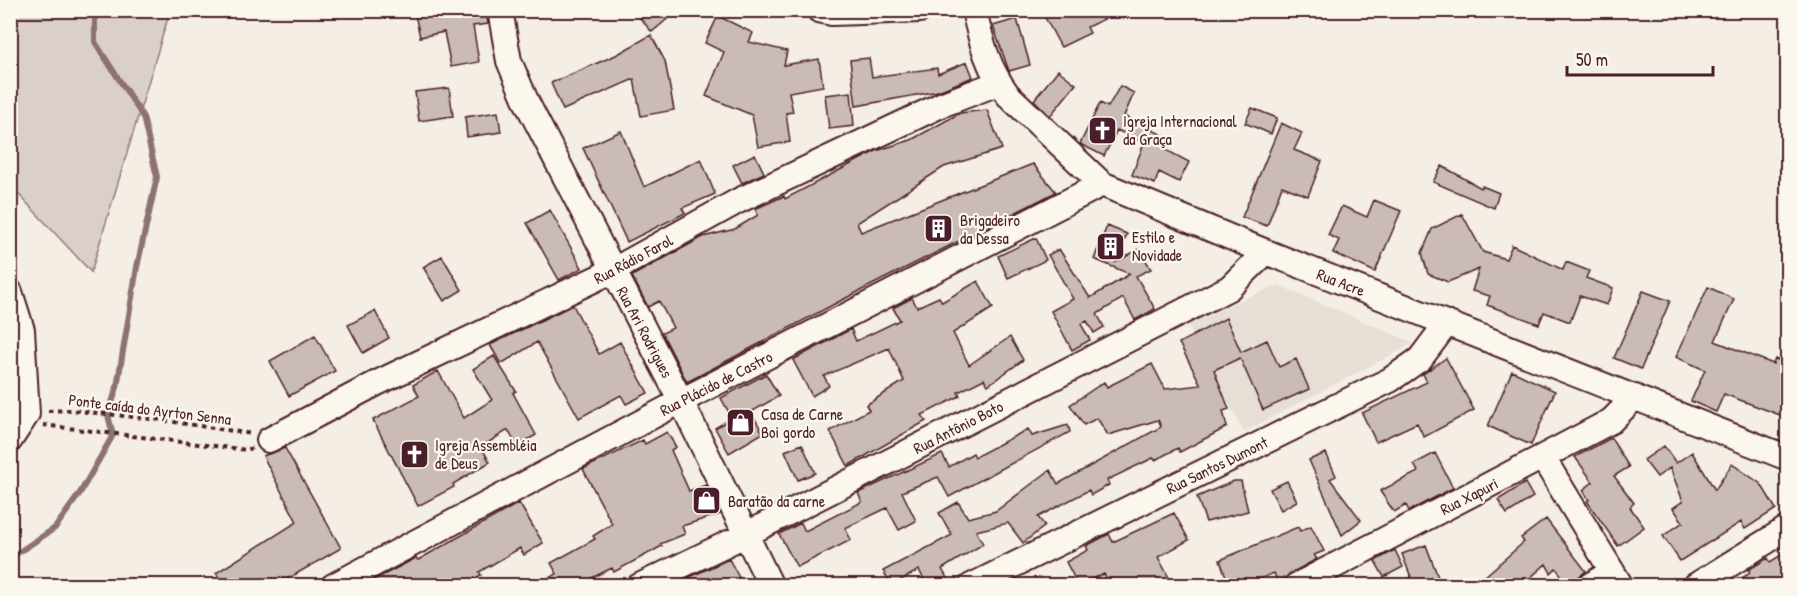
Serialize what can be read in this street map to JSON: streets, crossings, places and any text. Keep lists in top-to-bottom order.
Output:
{
  "streets": {
    "street": [
      "Rua Rádio Farol",
      "Rua Acre",
      "Rua Ari Rodrigues",
      "Rua Plácido de Castro",
      "Rua Antônio Boto",
      "Rua Santos Dumont",
      "Rua Xapuri"
    ],
    "path": ["Ponte caída do Ayrton Senna"]
  },
  "crossings": [
    ["Rua Rádio Farol", "Rua Acre"],
    ["Rua Rádio Farol", "Rua Ari Rodrigues"],
    ["Rua Rádio Farol", "Ponte caída do Ayrton Senna"],
    ["Rua Acre", "Rua Plácido de Castro"],
    ["Rua Acre", "Rua Antônio Boto"],
    ["Rua Acre", "Rua Santos Dumont"],
    ["Rua Acre", "Rua Xapuri"],
    ["Rua Ari Rodrigues", "Rua Plácido de Castro"],
    ["Rua Ari Rodrigues", "Rua Antônio Boto"]
  ],
  "places": {
    "church": ["Igreja Internacional da Graça", "Igreja Assembléia de Deus"],
    "building": ["Brigadeiro da Dessa", "Estilo e Novidade"],
    "shop": ["Casa de Carne Boi gordo", "Baratão da carne"]
  },
  "scale_bar": "50 m"
}
